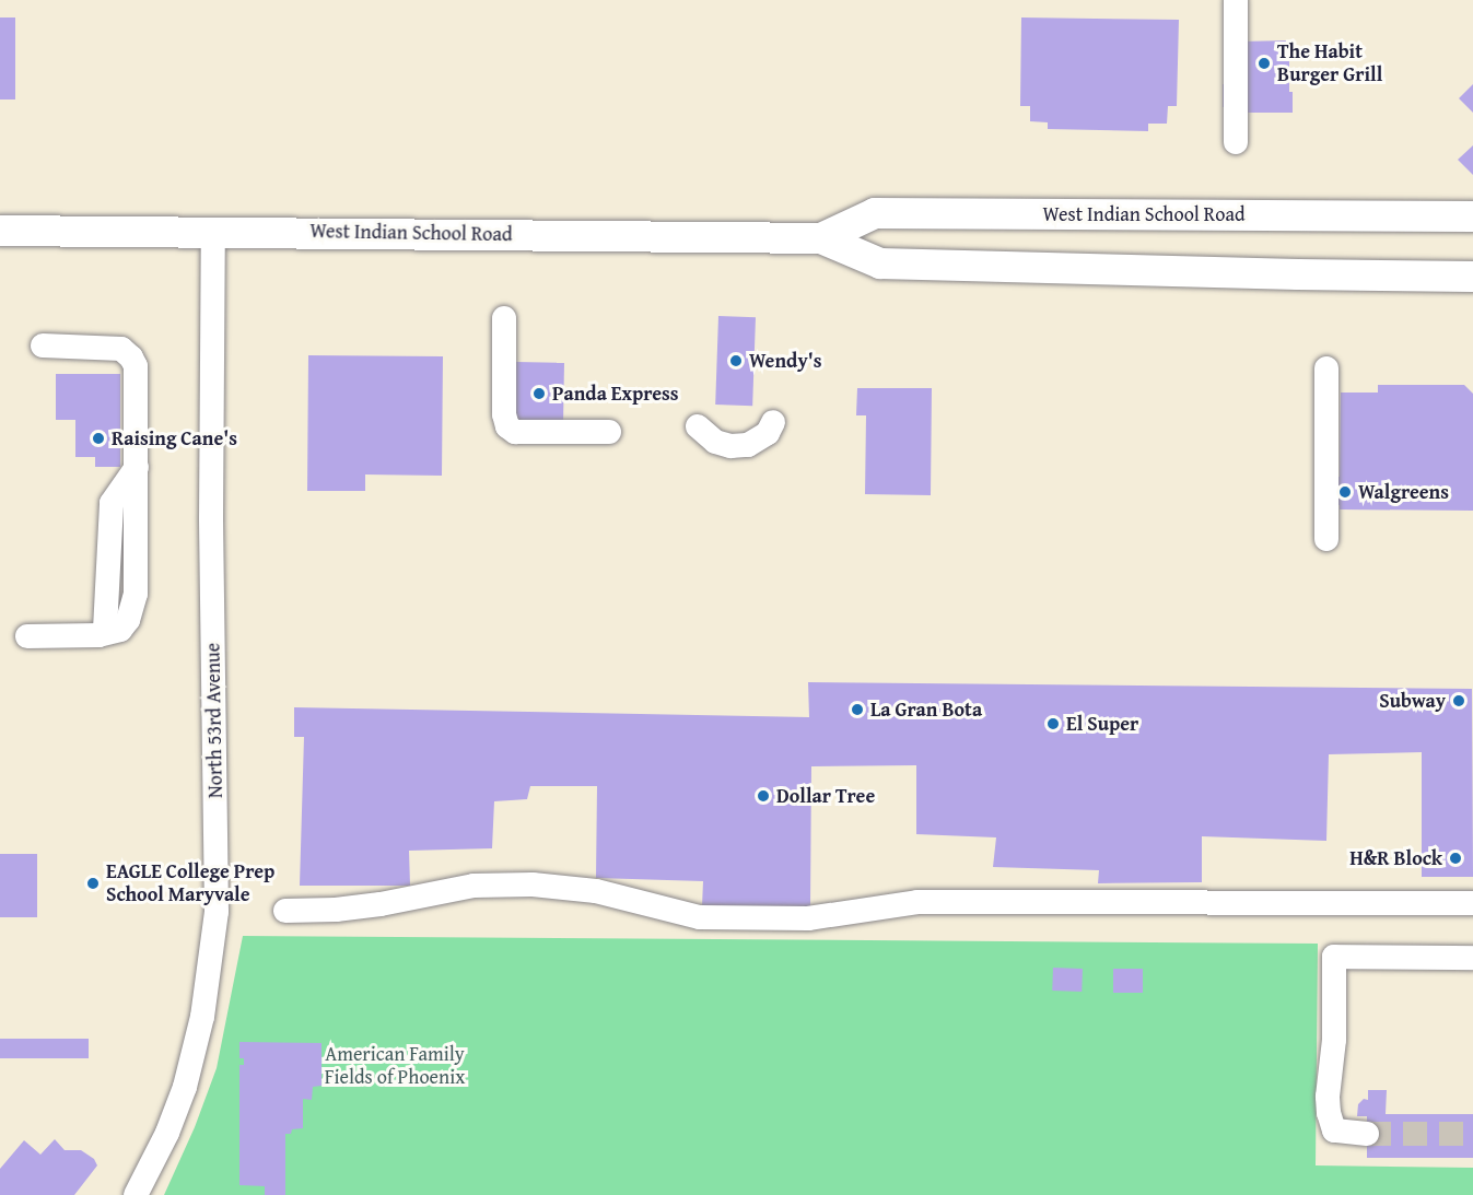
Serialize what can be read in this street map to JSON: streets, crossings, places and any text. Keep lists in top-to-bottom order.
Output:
{
  "streets": {
    "main road": ["West Indian School Road"],
    "street": ["North 53rd Avenue"]
  },
  "crossings": [
    ["West Indian School Road", "North 53rd Avenue"]
  ],
  "parks": ["American Family Fields of Phoenix"],
  "places": [
    "The Habit Burger Grill",
    "Wendy's",
    "Panda Express",
    "Raising Cane's",
    "Walgreens",
    "Subway",
    "La Gran Bota",
    "El Super",
    "Dollar Tree",
    "H&R Block",
    "EAGLE College Prep School Maryvale"
  ]
}
